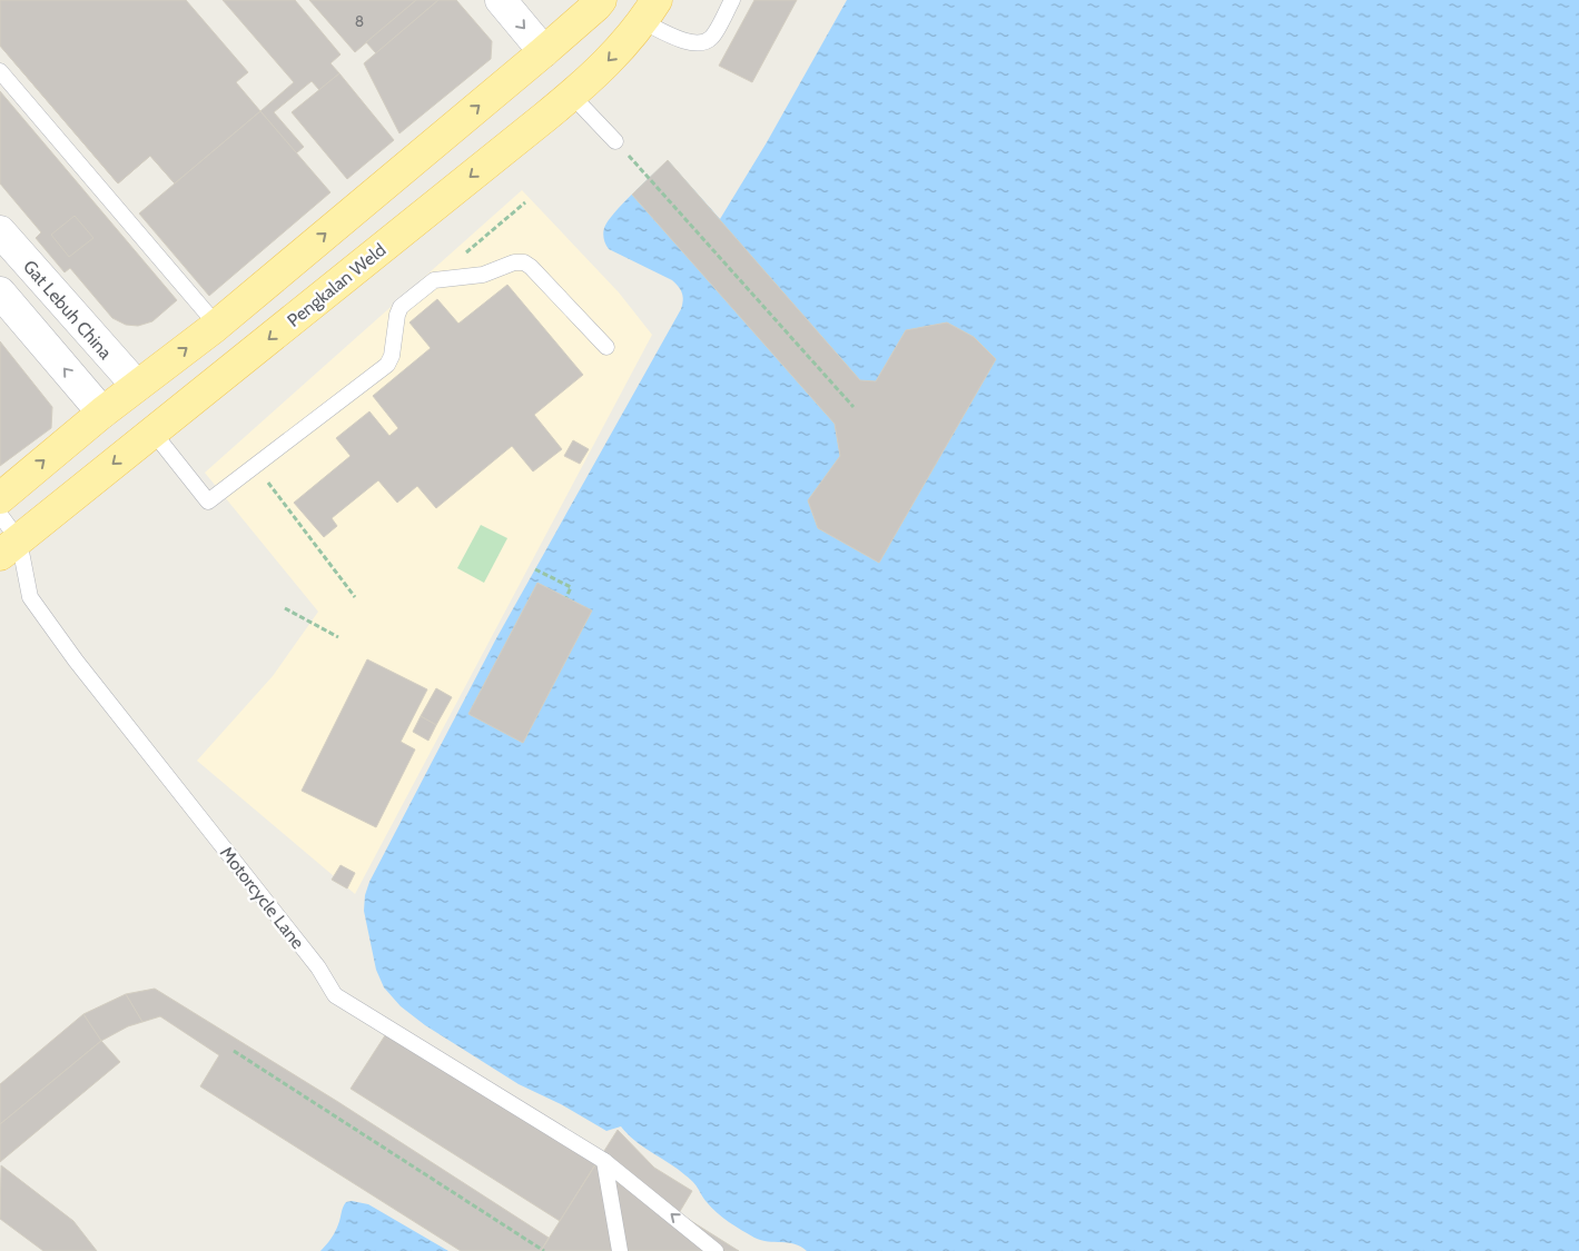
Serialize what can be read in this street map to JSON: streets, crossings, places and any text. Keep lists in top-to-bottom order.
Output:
{
  "streets": {
    "main road": ["Pengkalan Weld"],
    "street": ["Gat Lebuh China"],
    "lane": ["Motorcycle Lane"]
  },
  "crossings": [
    ["Pengkalan Weld", "Motorcycle Lane"]
  ],
  "house_numbers": ["8"]
}
